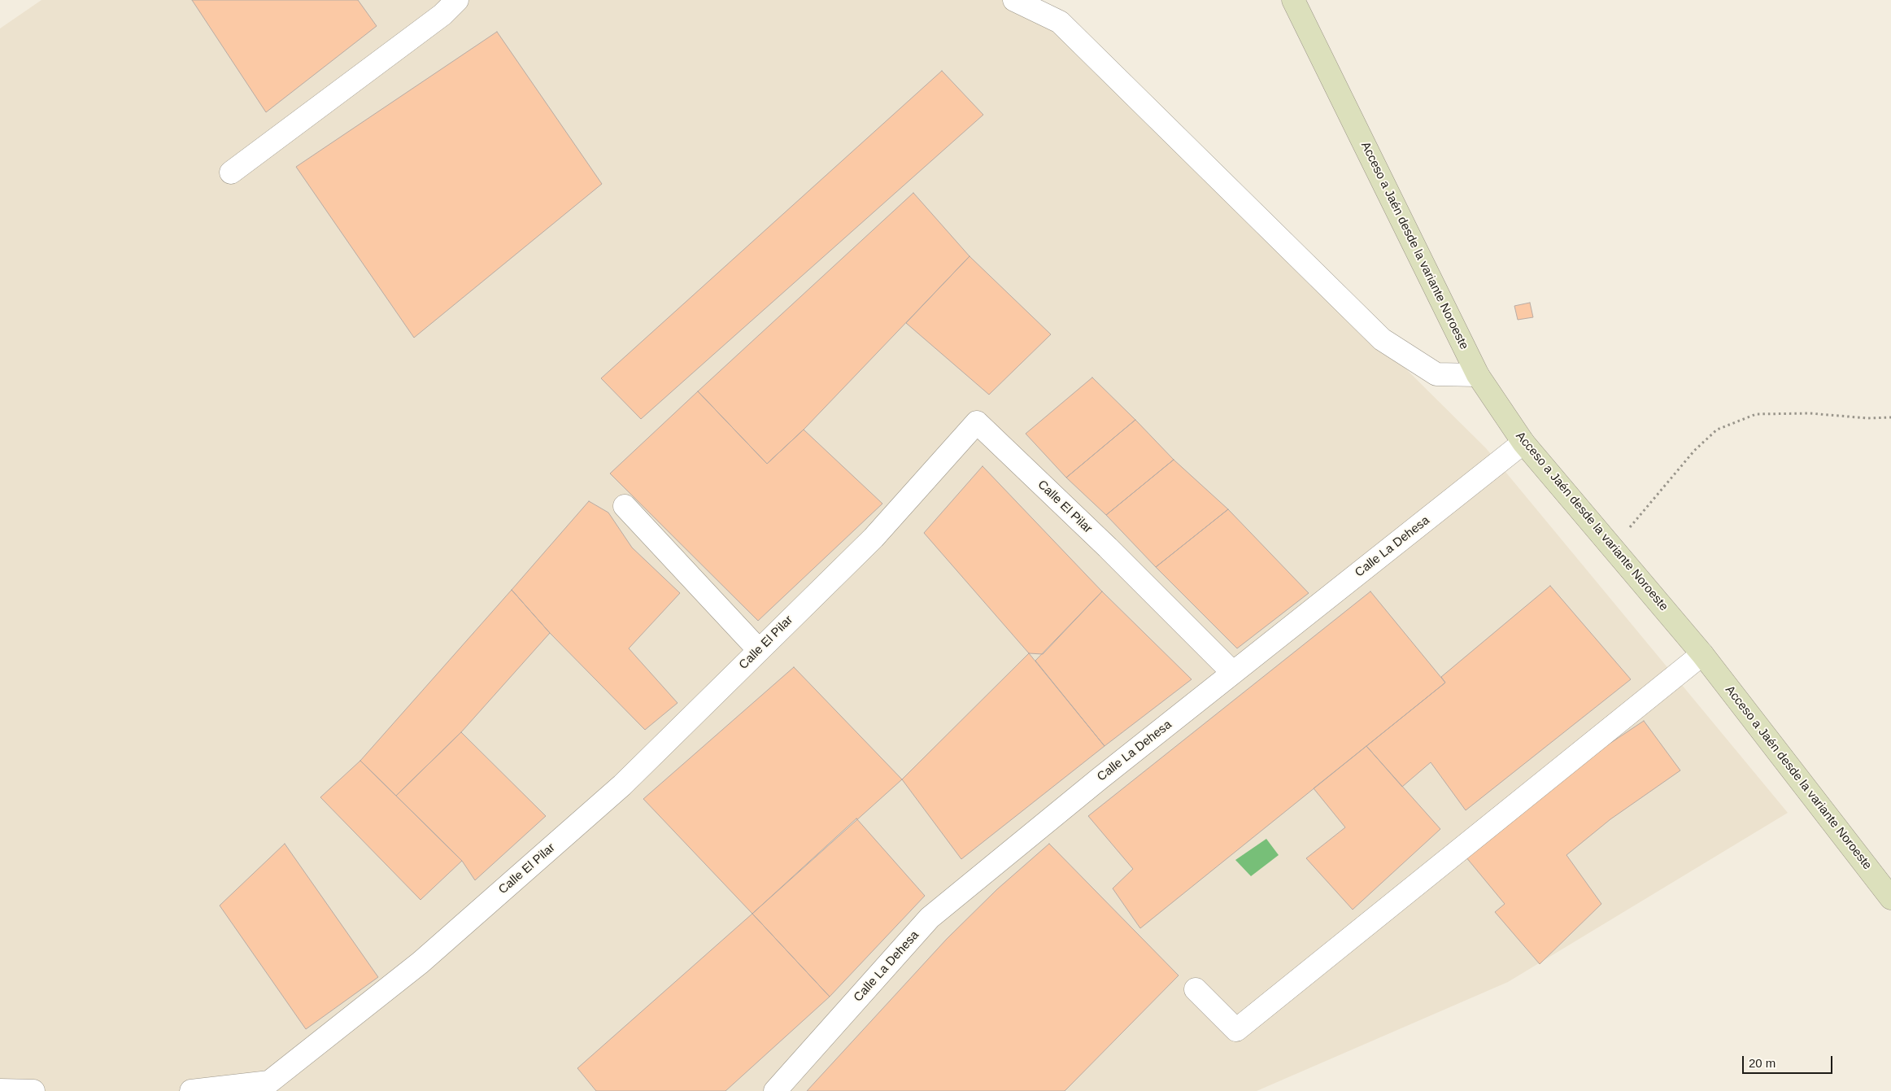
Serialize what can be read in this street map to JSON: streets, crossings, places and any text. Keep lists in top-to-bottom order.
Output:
{
  "streets": {
    "street": ["Acceso a Jaén desde la variante Noroeste", "Calle El Pilar", "Calle La Dehesa"]
  },
  "crossings": [
    ["Acceso a Jaén desde la variante Noroeste", "Calle La Dehesa"],
    ["Calle El Pilar", "Calle La Dehesa"]
  ],
  "scale_bar": "20 m"
}
